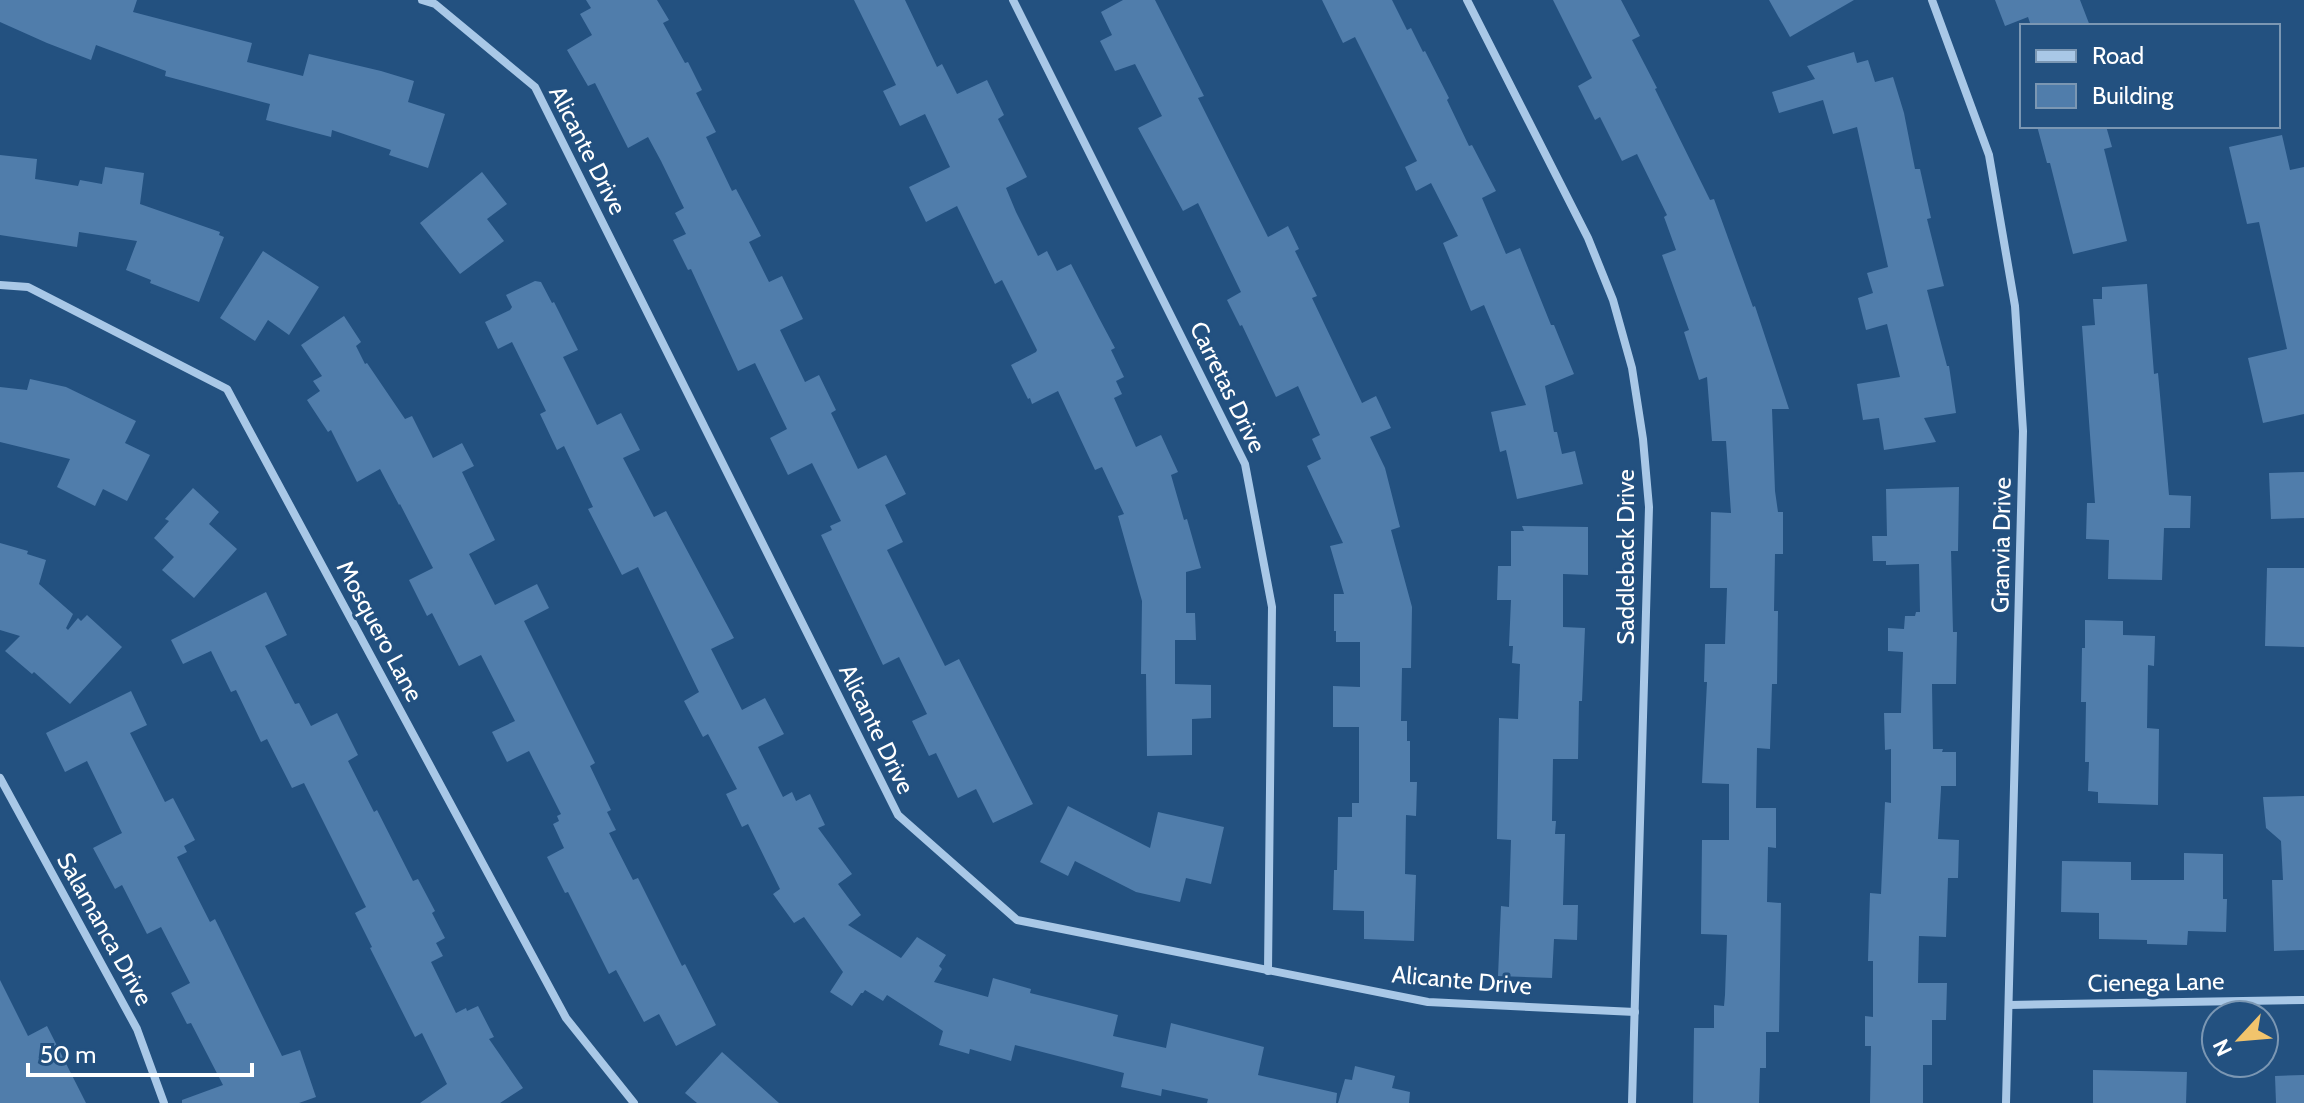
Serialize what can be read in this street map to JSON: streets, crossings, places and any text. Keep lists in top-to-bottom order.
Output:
{
  "streets": {
    "street": [
      "Alicante Drive",
      "Carretas Drive",
      "Granvia Drive",
      "Saddleback Drive",
      "Mosquero Lane",
      "Salamanca Drive",
      "Cienega Lane"
    ]
  },
  "crossings": [
    ["Alicante Drive", "Carretas Drive"],
    ["Alicante Drive", "Saddleback Drive"],
    ["Granvia Drive", "Cienega Lane"]
  ],
  "legend": ["Road", "Building"],
  "scale_bar": "50 m",
  "north": "bottom left"
}
